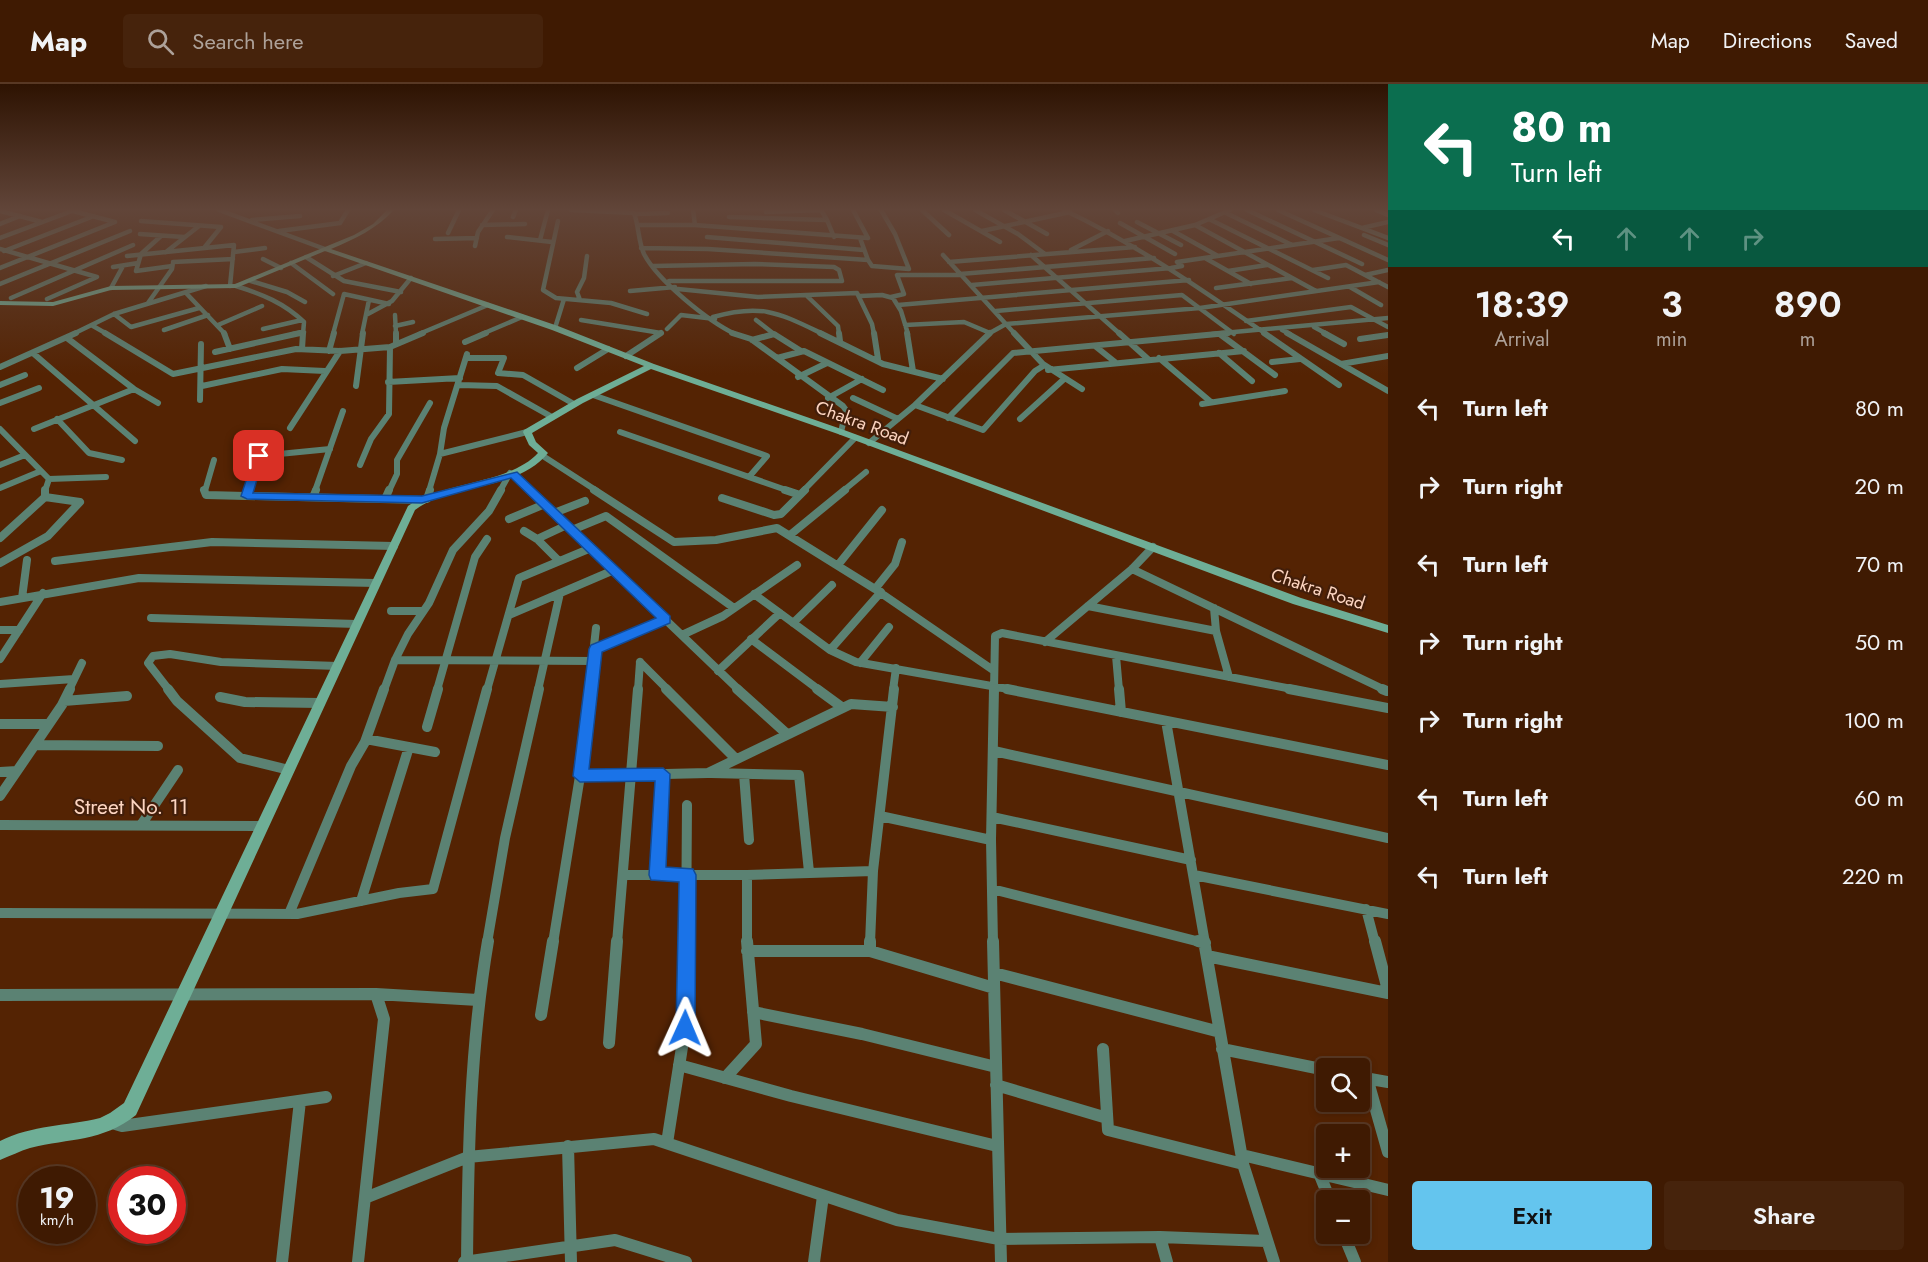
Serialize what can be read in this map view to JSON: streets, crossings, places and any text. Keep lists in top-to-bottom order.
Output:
{
  "streets": {
    "main road": ["Chakra Road"],
    "street": ["Street No. 11"]
  },
  "page": {
    "header": "Map",
    "search": "Search here",
    "nav": ["Map", "Directions", "Saved"],
    "turn": ["80 m", "Turn left"],
    "eta": [
      "18:39",
      "Arrival",
      "3",
      "min",
      "890",
      "m"
    ],
    "list": [
      {
        "name": "Turn left",
        "value": "80 m"
      },
      {
        "name": "Turn right",
        "value": "20 m"
      },
      {
        "name": "Turn left",
        "value": "70 m"
      },
      {
        "name": "Turn right",
        "value": "50 m"
      },
      {
        "name": "Turn right",
        "value": "100 m"
      },
      {
        "name": "Turn left",
        "value": "60 m"
      },
      {
        "name": "Turn left",
        "value": "220 m"
      }
    ],
    "map_buttons": ["+", "−"],
    "speed": "19 km/h",
    "limit": "30",
    "buttons": ["Exit", "Share"]
  }
}
